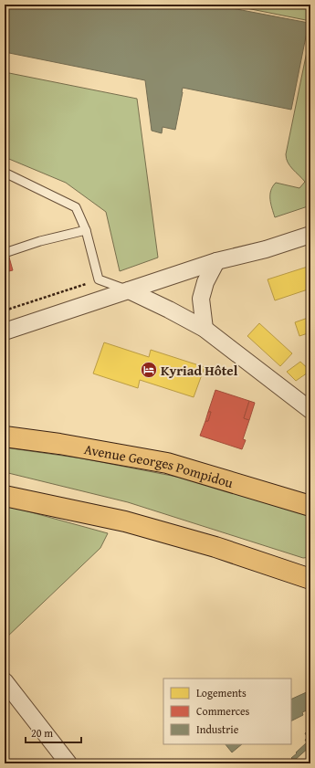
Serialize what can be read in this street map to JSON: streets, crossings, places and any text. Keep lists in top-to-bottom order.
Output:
{
  "streets": {
    "main road": ["Avenue Georges Pompidou"]
  },
  "places": {
    "hotel": ["Kyriad Hôtel"]
  },
  "legend": ["Logements", "Commerces", "Industrie"],
  "scale_bar": "20 m"
}
